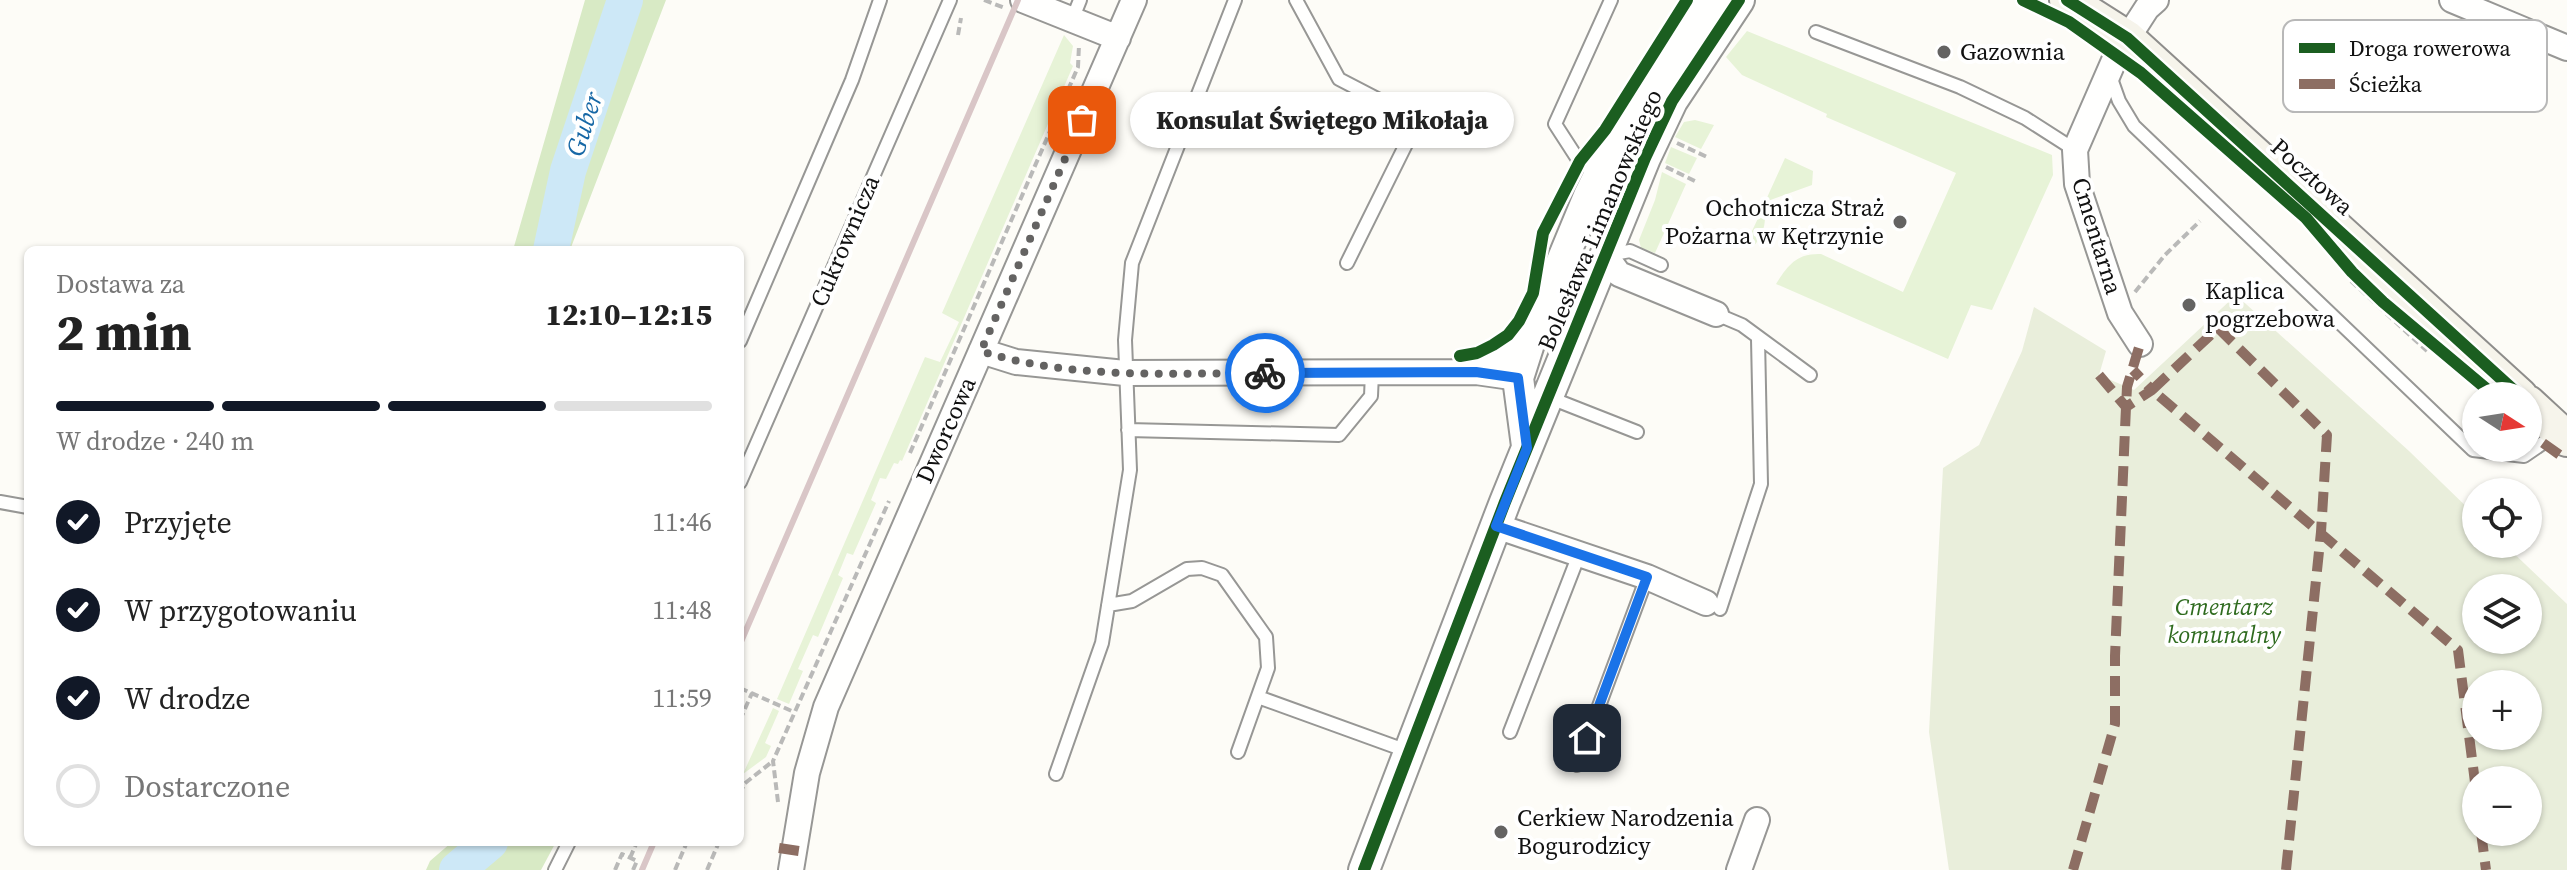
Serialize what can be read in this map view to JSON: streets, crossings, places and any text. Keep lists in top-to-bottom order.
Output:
{
  "streets": {
    "main road": ["Pocztowa"],
    "street": ["Bolesława Limanowskiego", "Cmentarna", "Dworcowa"],
    "lane": ["Cukrownicza"]
  },
  "crossings": [
    ["Pocztowa", "Cmentarna"]
  ],
  "water": ["Guber"],
  "parks": ["Cmentarz komunalny"],
  "places": [
    "Gazownia",
    "Konsulat Świętego Mikołaja",
    "Ochotnicza Straż Pożarna w Kętrzynie",
    "Kaplica pogrzebowa",
    "Cerkiew Narodzenia Bogurodzicy"
  ],
  "legend": ["Droga rowerowa", "Ścieżka"],
  "north": "right",
  "page": {
    "bubble": "Konsulat Świętego Mikołaja",
    "heading": ["2 min", "Dostawa za", "12:10–12:15"],
    "map_buttons": ["+", "−"],
    "bar": "W drodze · 240 m",
    "list": [
      ["Przyjęte", "11:46"],
      ["W przygotowaniu", "11:48"],
      ["W drodze", "11:59"],
      "Dostarczone"
    ]
  }
}
